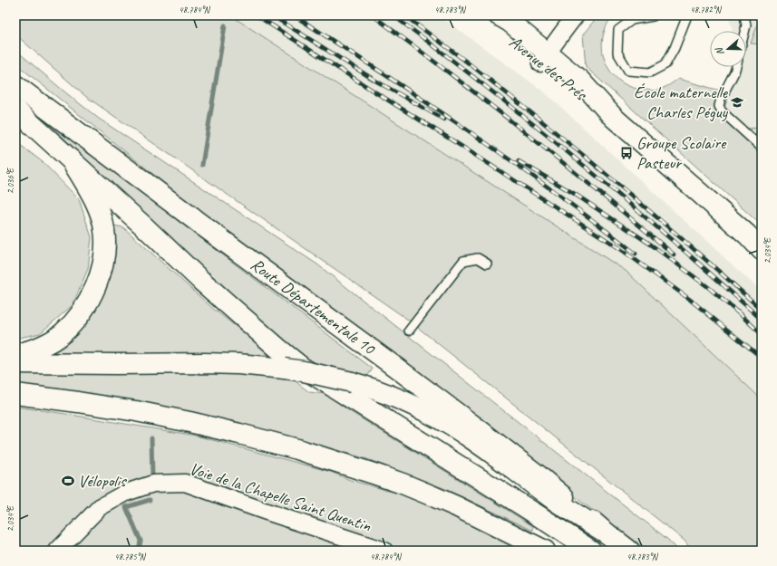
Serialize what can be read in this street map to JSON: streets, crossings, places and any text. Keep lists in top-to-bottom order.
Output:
{
  "streets": {
    "main road": ["Avenue des Prés", "Route Départementale 10"],
    "street": ["Voie de la Chapelle Saint Quentin"]
  },
  "places": {
    "school or university": ["École maternelle Charles Péguy"],
    "bus stop": ["Groupe Scolaire Pasteur"],
    "sports": ["Vélopolis"]
  },
  "north": "left",
  "coordinates": [
    "48.784°N",
    "48.783°N",
    "48.782°N",
    "2.036°E",
    "2.034°E",
    "48.785°N"
  ]
}
